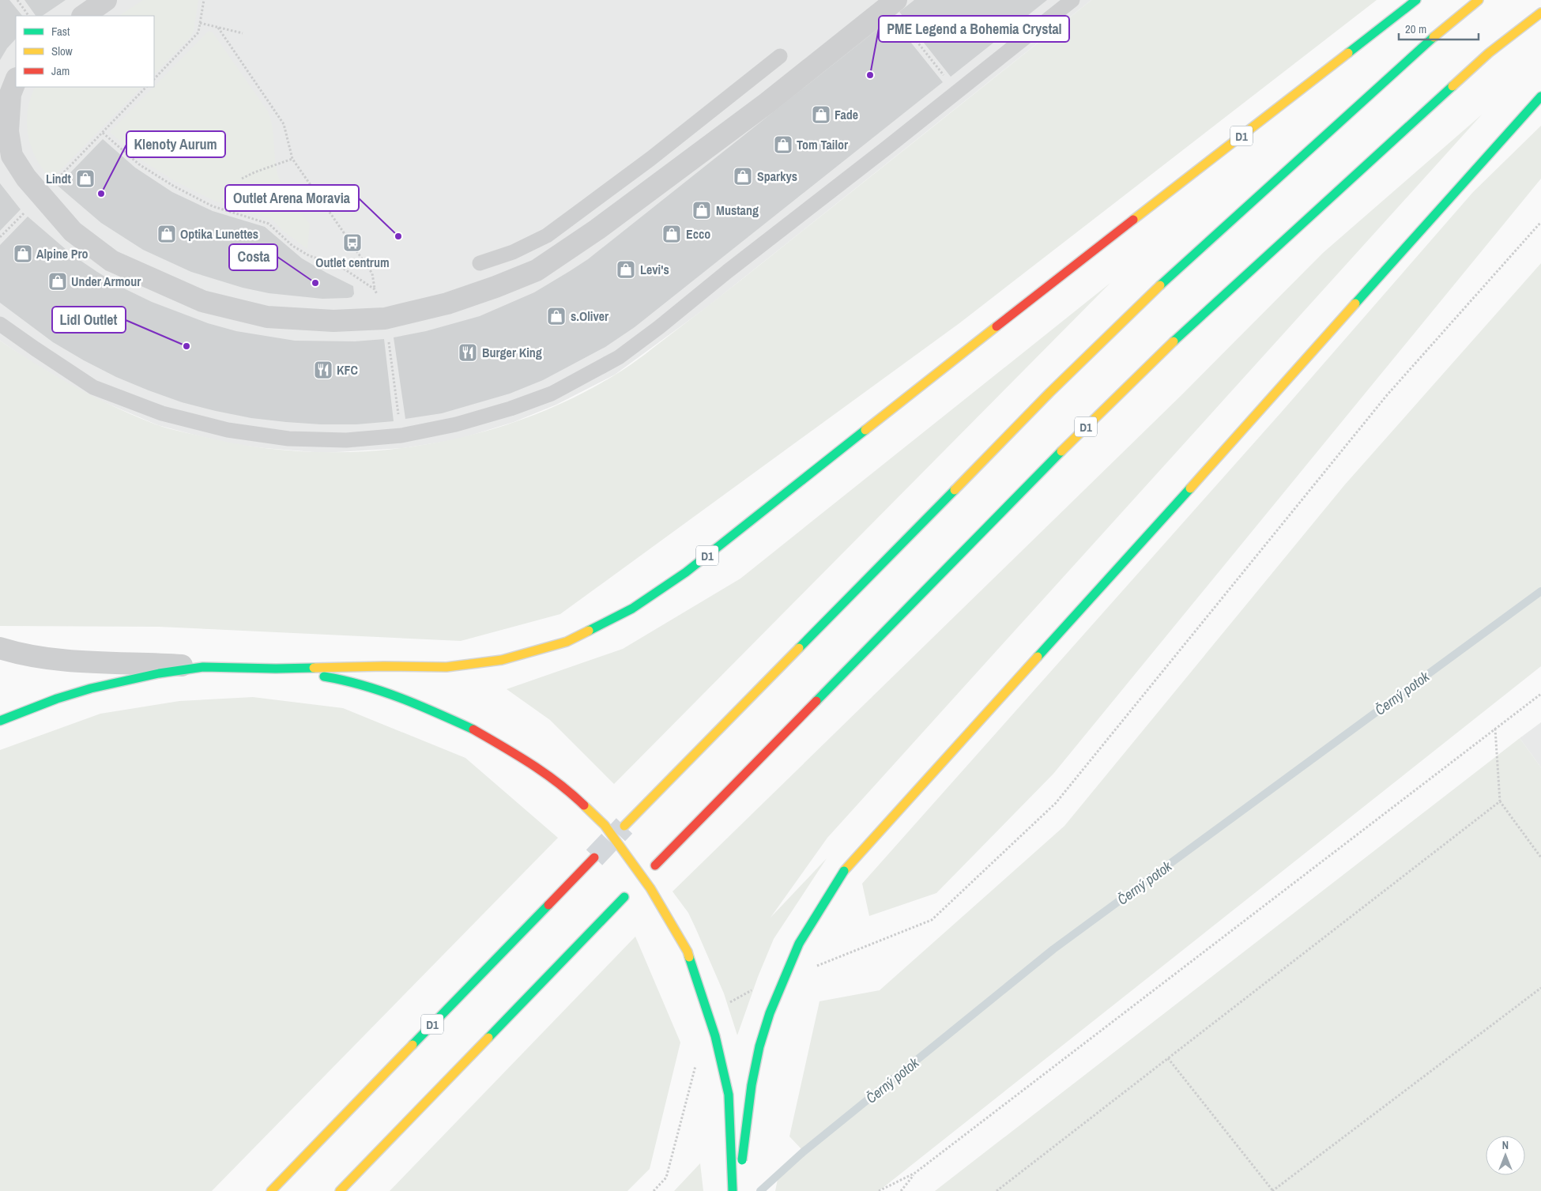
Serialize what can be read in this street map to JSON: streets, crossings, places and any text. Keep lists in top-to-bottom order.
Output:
{
  "streets": {
    "highway": ["D1"]
  },
  "water": ["Černý potok"],
  "places": {
    "other": [
      "PME Legend a Bohemia Crystal",
      "Klenoty Aurum",
      "Outlet Arena Moravia",
      "Costa",
      "Lidl Outlet"
    ],
    "shop": [
      "Fade",
      "Tom Tailor",
      "Sparkys",
      "Lindt",
      "Mustang",
      "Optika Lunettes",
      "Ecco",
      "Alpine Pro",
      "Levi's",
      "Under Armour",
      "s.Oliver"
    ],
    "bus stop": ["Outlet centrum"],
    "restaurant": ["Burger King", "KFC"]
  },
  "legend": ["Fast", "Slow", "Jam"],
  "scale_bar": "20 m",
  "north": "top"
}
